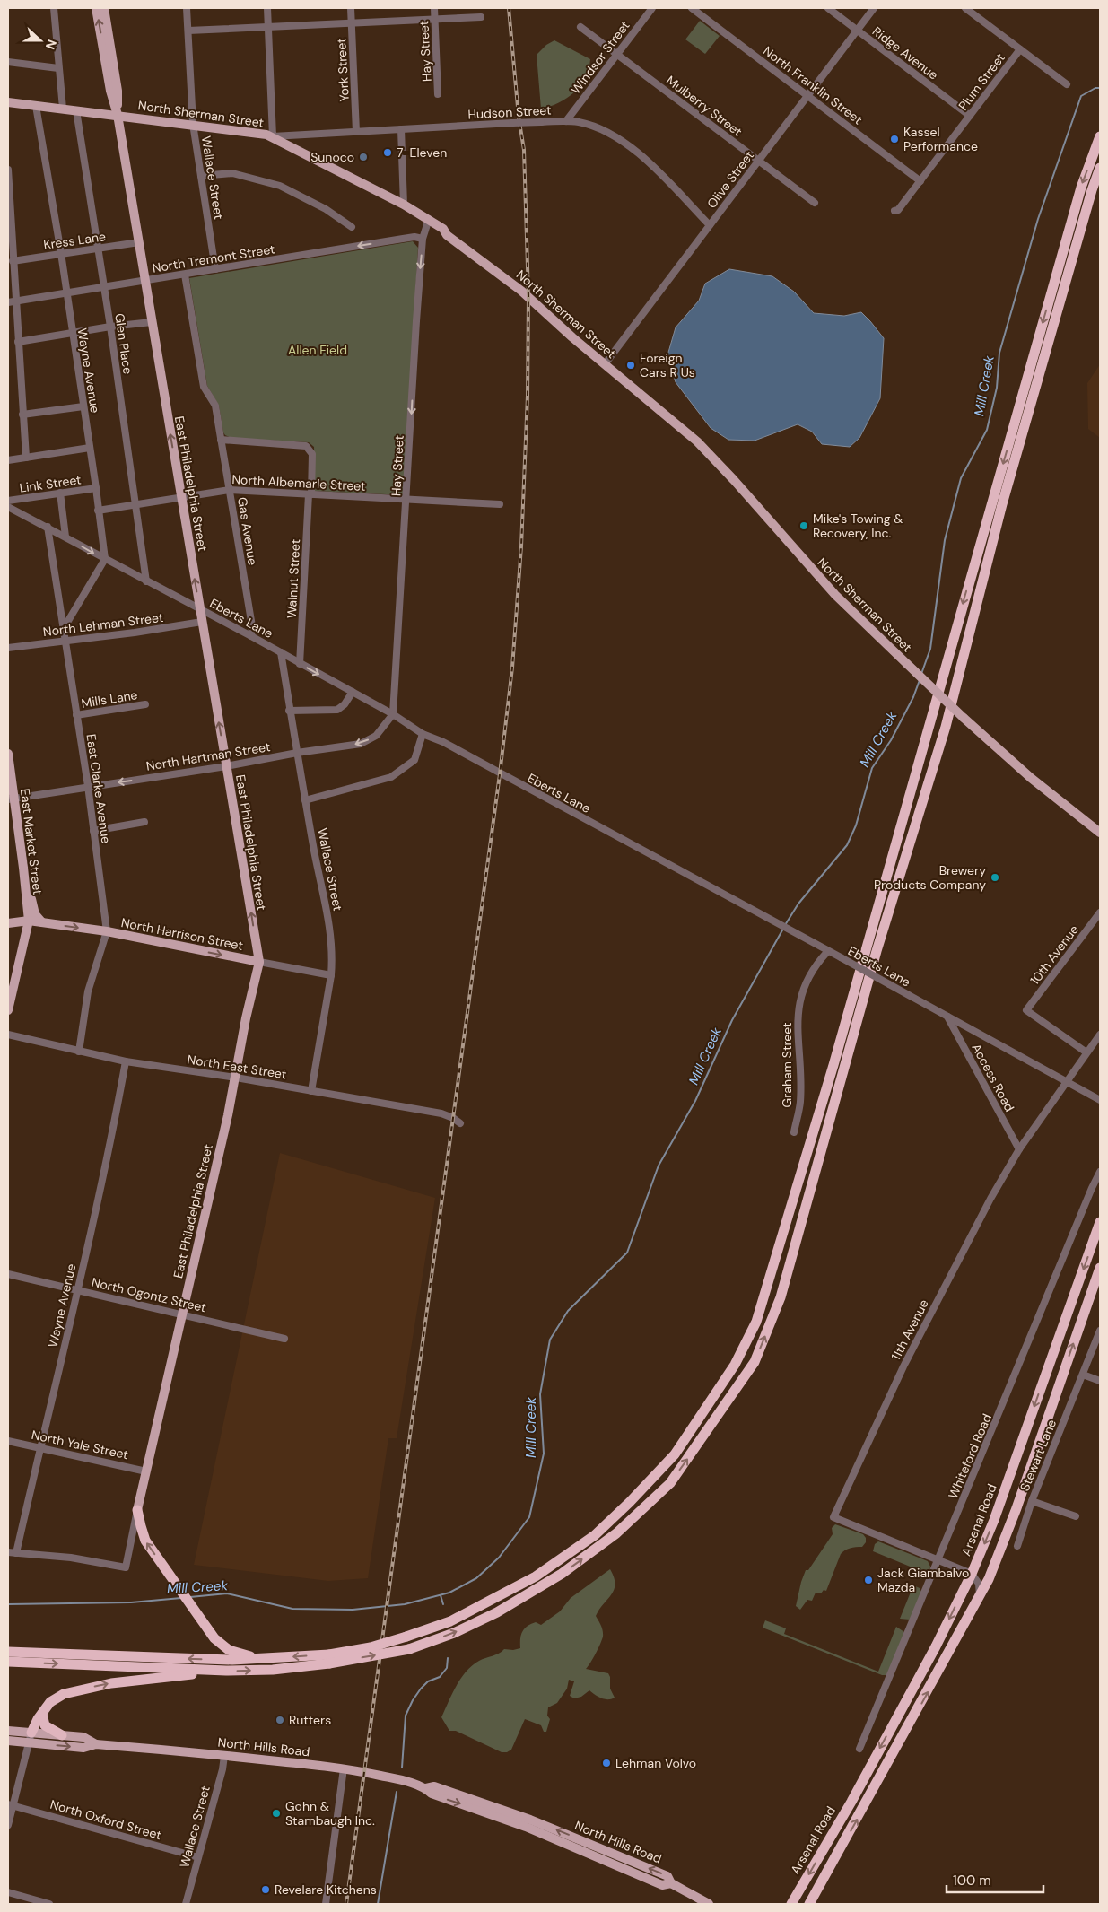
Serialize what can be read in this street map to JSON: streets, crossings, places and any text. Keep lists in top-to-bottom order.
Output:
{
  "streets": {
    "highway": ["Arsenal Road"],
    "main road": [
      "North Sherman Street",
      "East Philadelphia Street",
      "East Market Street",
      "North Harrison Street",
      "North Hills Road"
    ],
    "street": [
      "Hay Street",
      "Ridge Avenue",
      "Windsor Street",
      "York Street",
      "Plum Street",
      "North Franklin Street",
      "Mulberry Street",
      "Hudson Street",
      "Wallace Street",
      "Olive Street",
      "Kress Lane",
      "North Tremont Street",
      "Glen Place",
      "Wayne Avenue",
      "North Albemarle Street",
      "Link Street",
      "Gas Avenue",
      "Walnut Street",
      "Eberts Lane",
      "North Lehman Street",
      "Mills Lane",
      "North Hartman Street",
      "East Clarke Avenue",
      "10th Avenue",
      "Graham Street",
      "North East Street",
      "Access Road",
      "North Ogontz Street",
      "11th Avenue",
      "North Yale Street",
      "Stewart Lane",
      "Whiteford Road",
      "North Oxford Street"
    ]
  },
  "crossings": [
    ["Hay Street", "North Sherman Street"],
    ["Hay Street", "North Tremont Street"],
    ["Hay Street", "North Albemarle Street"],
    ["Hay Street", "Eberts Lane"],
    ["Hay Street", "North Hartman Street"],
    ["Ridge Avenue", "Plum Street"],
    ["Ridge Avenue", "Olive Street"],
    ["Windsor Street", "Mulberry Street"],
    ["Windsor Street", "Hudson Street"],
    ["York Street", "Hudson Street"],
    ["Plum Street", "North Franklin Street"],
    ["North Franklin Street", "Olive Street"],
    ["Mulberry Street", "Olive Street"],
    ["Hudson Street", "North Sherman Street"],
    ["Hudson Street", "Olive Street"],
    ["North Sherman Street", "Wallace Street"],
    ["North Sherman Street", "Olive Street"],
    ["North Sherman Street", "Glen Place"],
    ["North Sherman Street", "Wayne Avenue"],
    ["North Sherman Street", "East Philadelphia Street"],
    ["Wallace Street", "North Tremont Street"],
    ["Wallace Street", "Eberts Lane"],
    ["Wallace Street", "North Hartman Street"],
    ["Wallace Street", "North Harrison Street"],
    ["Wallace Street", "North East Street"],
    ["Wallace Street", "North Hills Road"],
    ["Wallace Street", "North Oxford Street"],
    ["Kress Lane", "Glen Place"],
    ["Kress Lane", "Wayne Avenue"],
    ["Kress Lane", "East Philadelphia Street"],
    ["North Tremont Street", "Glen Place"],
    ["North Tremont Street", "Wayne Avenue"],
    ["North Tremont Street", "East Philadelphia Street"],
    ["North Tremont Street", "Gas Avenue"],
    ["Glen Place", "North Albemarle Street"],
    ["Glen Place", "Eberts Lane"],
    ["Wayne Avenue", "North Albemarle Street"],
    ["Wayne Avenue", "Link Street"],
    ["Wayne Avenue", "East Philadelphia Street"],
    ["Wayne Avenue", "Eberts Lane"],
    ["Wayne Avenue", "North East Street"],
    ["Wayne Avenue", "North Ogontz Street"],
    ["Wayne Avenue", "North Yale Street"],
    ["North Albemarle Street", "East Philadelphia Street"],
    ["North Albemarle Street", "Gas Avenue"],
    ["North Albemarle Street", "Walnut Street"],
    ["East Philadelphia Street", "Eberts Lane"],
    ["East Philadelphia Street", "North Lehman Street"],
    ["East Philadelphia Street", "North Hartman Street"],
    ["East Philadelphia Street", "North Harrison Street"],
    ["East Philadelphia Street", "North East Street"],
    ["East Philadelphia Street", "North Ogontz Street"],
    ["East Philadelphia Street", "North Yale Street"],
    ["Gas Avenue", "Walnut Street"],
    ["Gas Avenue", "Eberts Lane"],
    ["Walnut Street", "Eberts Lane"],
    ["Eberts Lane", "North Hartman Street"],
    ["Eberts Lane", "East Clarke Avenue"],
    ["Eberts Lane", "Graham Street"],
    ["Eberts Lane", "Access Road"],
    ["Eberts Lane", "11th Avenue"],
    ["North Lehman Street", "East Clarke Avenue"],
    ["Mills Lane", "East Clarke Avenue"],
    ["North Hartman Street", "East Clarke Avenue"],
    ["North Hartman Street", "East Market Street"],
    ["East Clarke Avenue", "North Harrison Street"],
    ["East Clarke Avenue", "North East Street"],
    ["East Market Street", "North Harrison Street"],
    ["10th Avenue", "11th Avenue"],
    ["Access Road", "11th Avenue"],
    ["11th Avenue", "Whiteford Road"],
    ["11th Avenue", "Arsenal Road"]
  ],
  "one_way": [
    "Hay Street",
    "North Tremont Street",
    "East Philadelphia Street",
    "North Harrison Street"
  ],
  "water": ["Mill Creek"],
  "parks": ["Allen Field"],
  "places": [
    "Kassel Performance",
    "7-Eleven",
    "Sunoco",
    "Foreign Cars R Us",
    "Mike's Towing & Recovery, Inc.",
    "Brewery Products Company",
    "Jack Giambalvo Mazda",
    "Rutters",
    "Lehman Volvo",
    "Gohn & Stambaugh Inc.",
    "Revelare Kitchens"
  ],
  "scale_bar": "100 m",
  "north": "right"
}
